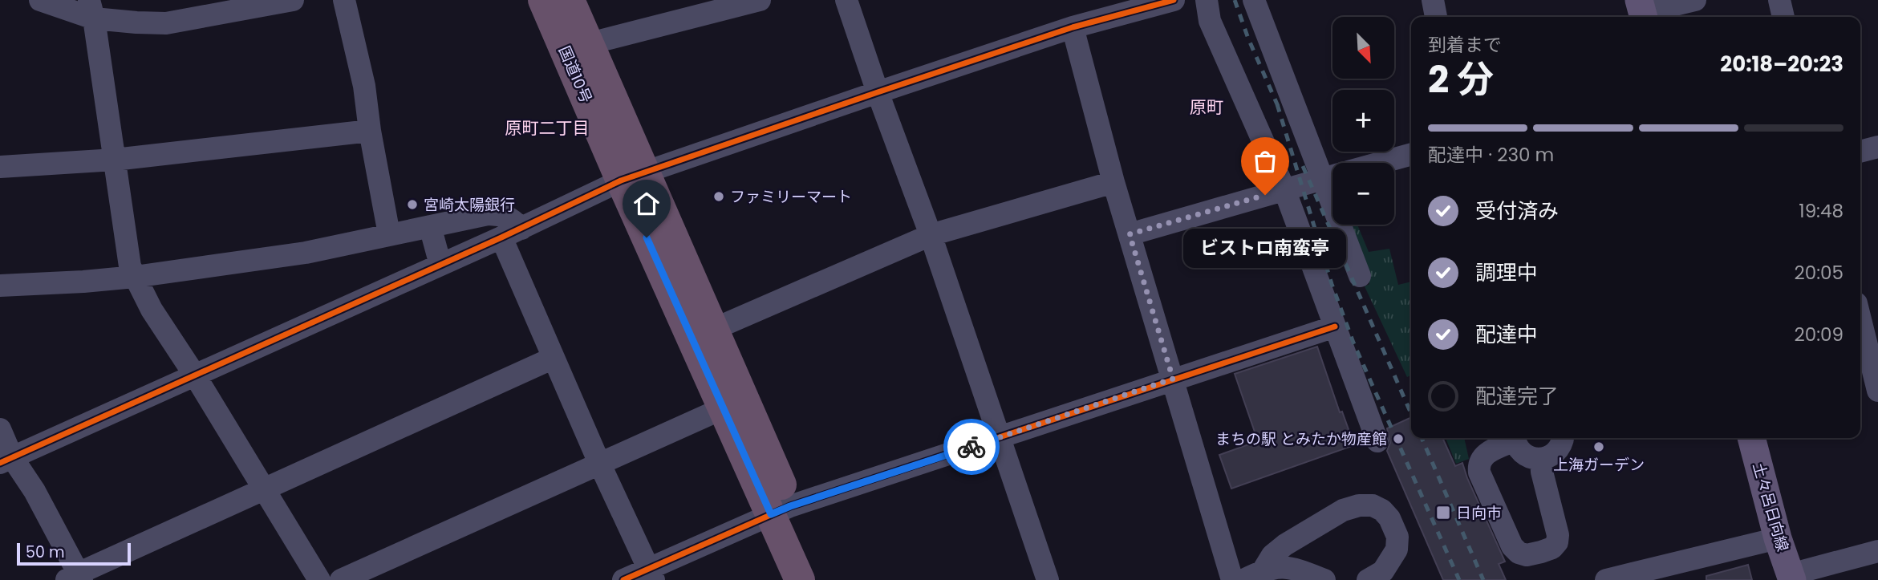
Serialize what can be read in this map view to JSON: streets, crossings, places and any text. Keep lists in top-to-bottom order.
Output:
{
  "streets": {
    "highway": ["国道10号"],
    "main road": ["土々呂日向線"]
  },
  "districts": ["原町", "原町二丁目"],
  "places": {
    "other": [
      "ビストロ南蛮亭",
      "ファミリーマート",
      "宮崎太陽銀行",
      "まちの駅 とみたか物産館",
      "上海ガーデン"
    ],
    "transit": ["日向市"]
  },
  "scale_bar": "50 m",
  "north": "bottom right",
  "page": {
    "map_buttons": ["+", "−"],
    "heading": ["2 分", "到着まで", "20:18–20:23"],
    "bar": "配達中 · 230 m",
    "list": [
      ["受付済み", "19:48"],
      ["調理中", "20:05"],
      ["配達中", "20:09"],
      "配達完了"
    ],
    "bubble": "ビストロ南蛮亭",
    "scale": "50 m"
  }
}
